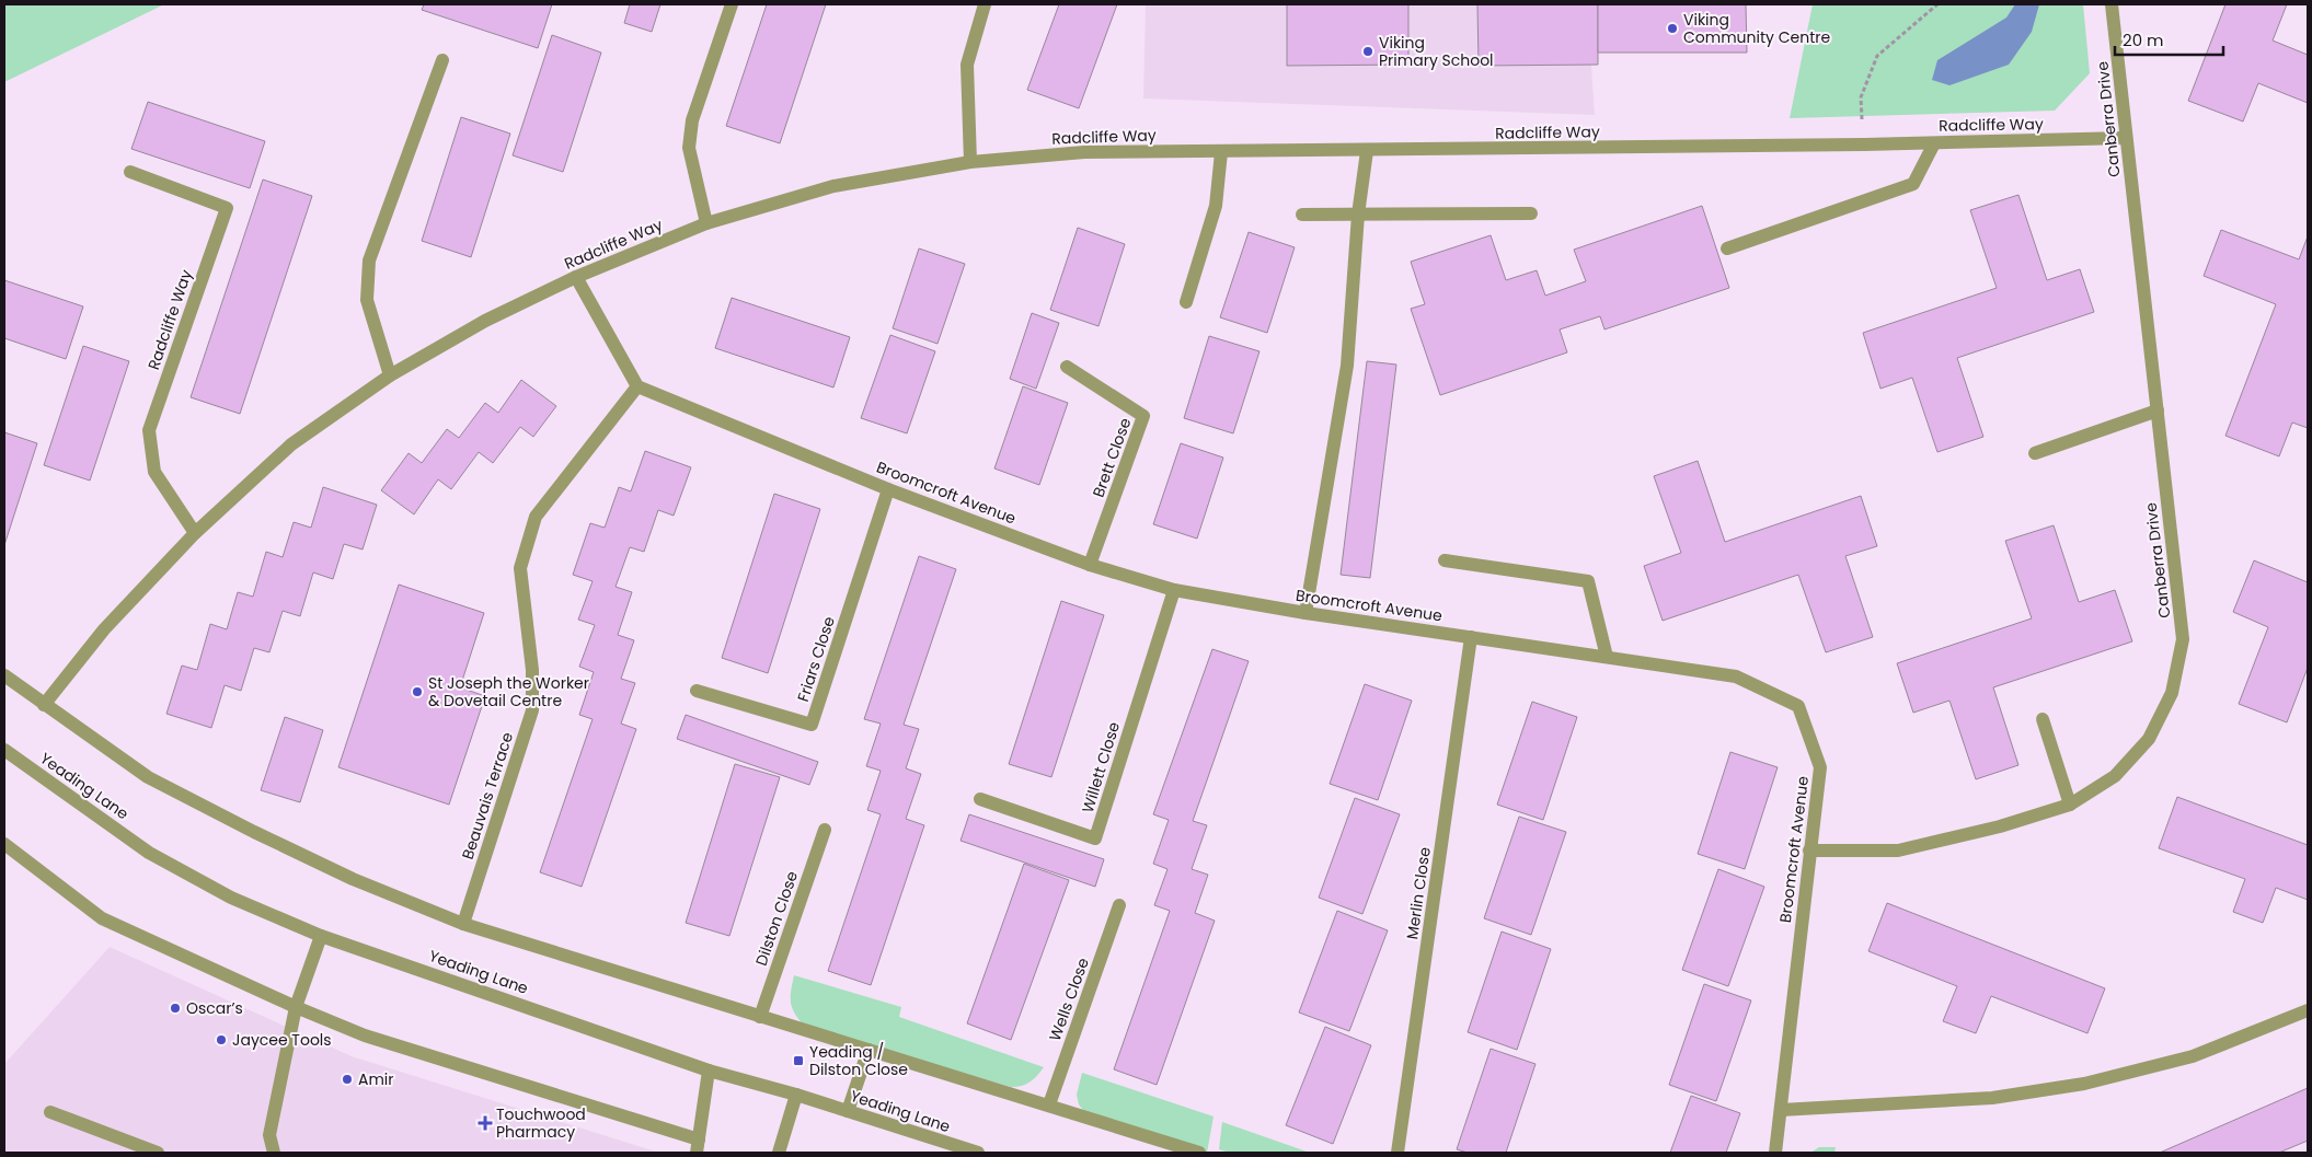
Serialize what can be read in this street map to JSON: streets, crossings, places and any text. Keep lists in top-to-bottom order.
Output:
{
  "streets": {
    "street": [
      "Canberra Drive",
      "Radcliffe Way",
      "Brett Close",
      "Broomcroft Avenue",
      "Friars Close",
      "Willett Close",
      "Yeading Lane",
      "Beauvais Terrace",
      "Merlin Close",
      "Dilston Close",
      "Wells Close"
    ]
  },
  "crossings": [
    ["Canberra Drive", "Radcliffe Way"],
    ["Canberra Drive", "Broomcroft Avenue"],
    ["Brett Close", "Broomcroft Avenue"],
    ["Broomcroft Avenue", "Friars Close"],
    ["Broomcroft Avenue", "Willett Close"],
    ["Broomcroft Avenue", "Beauvais Terrace"],
    ["Broomcroft Avenue", "Merlin Close"]
  ],
  "places": {
    "other": [
      "Viking Community Centre",
      "Viking Primary School",
      "St Joseph the Worker & Dovetail Centre",
      "Oscar’s",
      "Jaycee Tools",
      "Amir"
    ],
    "transit": ["Yeading / Dilston Close"],
    "health": ["Touchwood Pharmacy"]
  },
  "scale_bar": "20 m"
}
